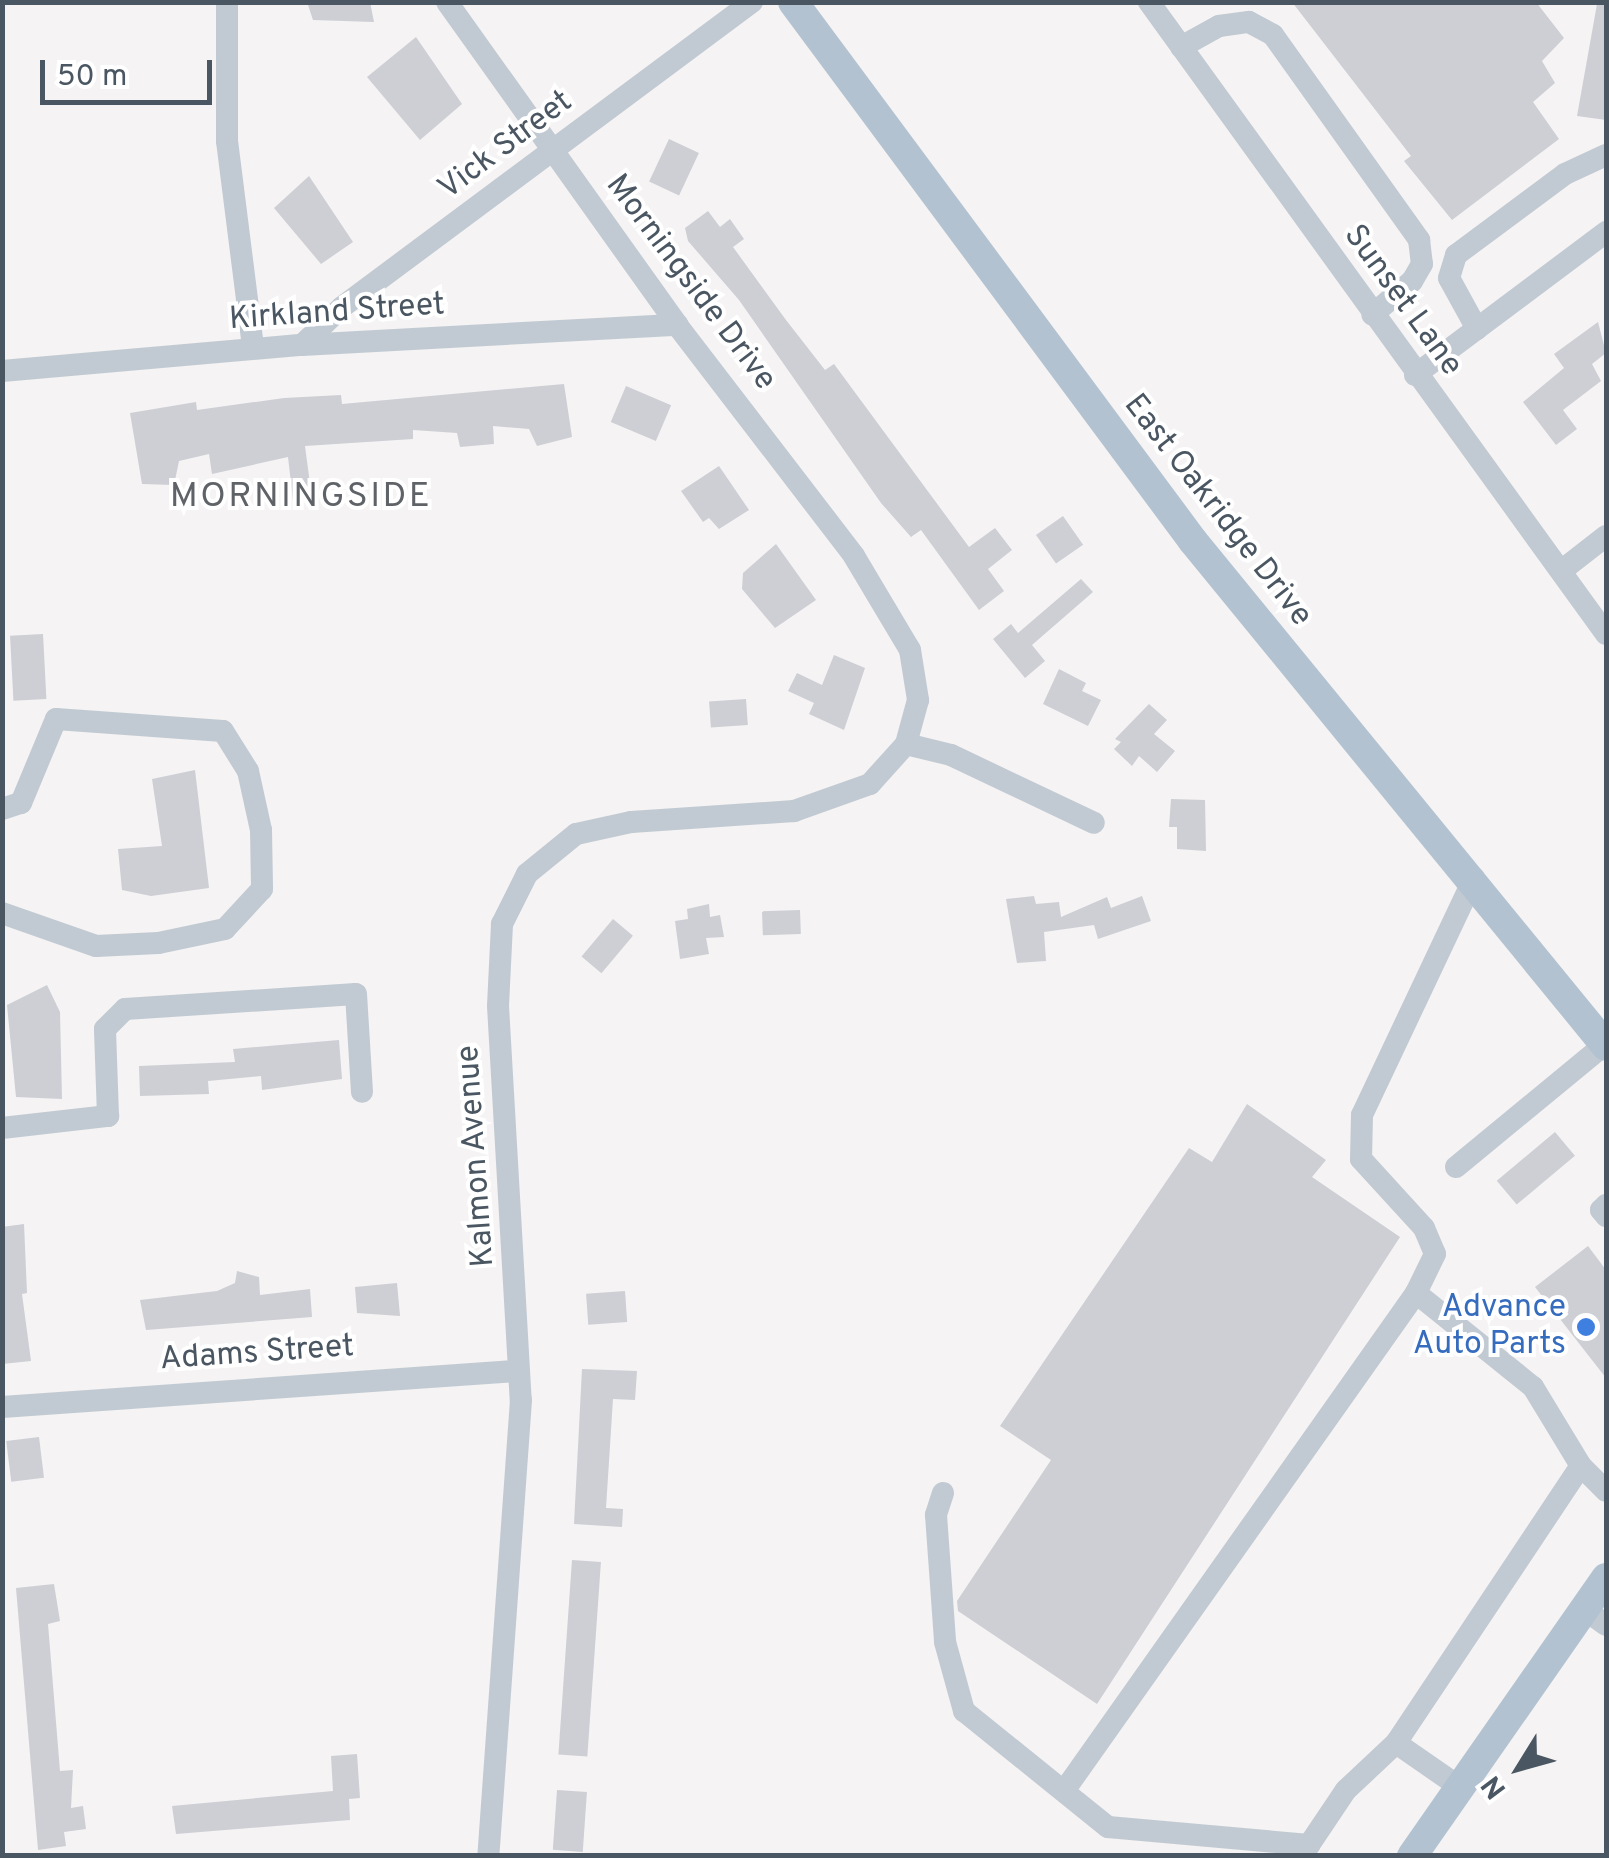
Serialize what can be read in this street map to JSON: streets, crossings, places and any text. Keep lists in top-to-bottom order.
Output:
{
  "streets": {
    "main road": ["East Oakridge Drive"],
    "street": [
      "Vick Street",
      "Morningside Drive",
      "Sunset Lane",
      "Kirkland Street",
      "Kalmon Avenue",
      "Adams Street"
    ]
  },
  "crossings": [
    ["Vick Street", "Morningside Drive"],
    ["Vick Street", "Kirkland Street"],
    ["Morningside Drive", "Kirkland Street"],
    ["Morningside Drive", "Kalmon Avenue"],
    ["Kalmon Avenue", "Adams Street"]
  ],
  "districts": ["MORNINGSIDE"],
  "places": ["Advance Auto Parts"],
  "scale_bar": "50 m",
  "north": "bottom left"
}
